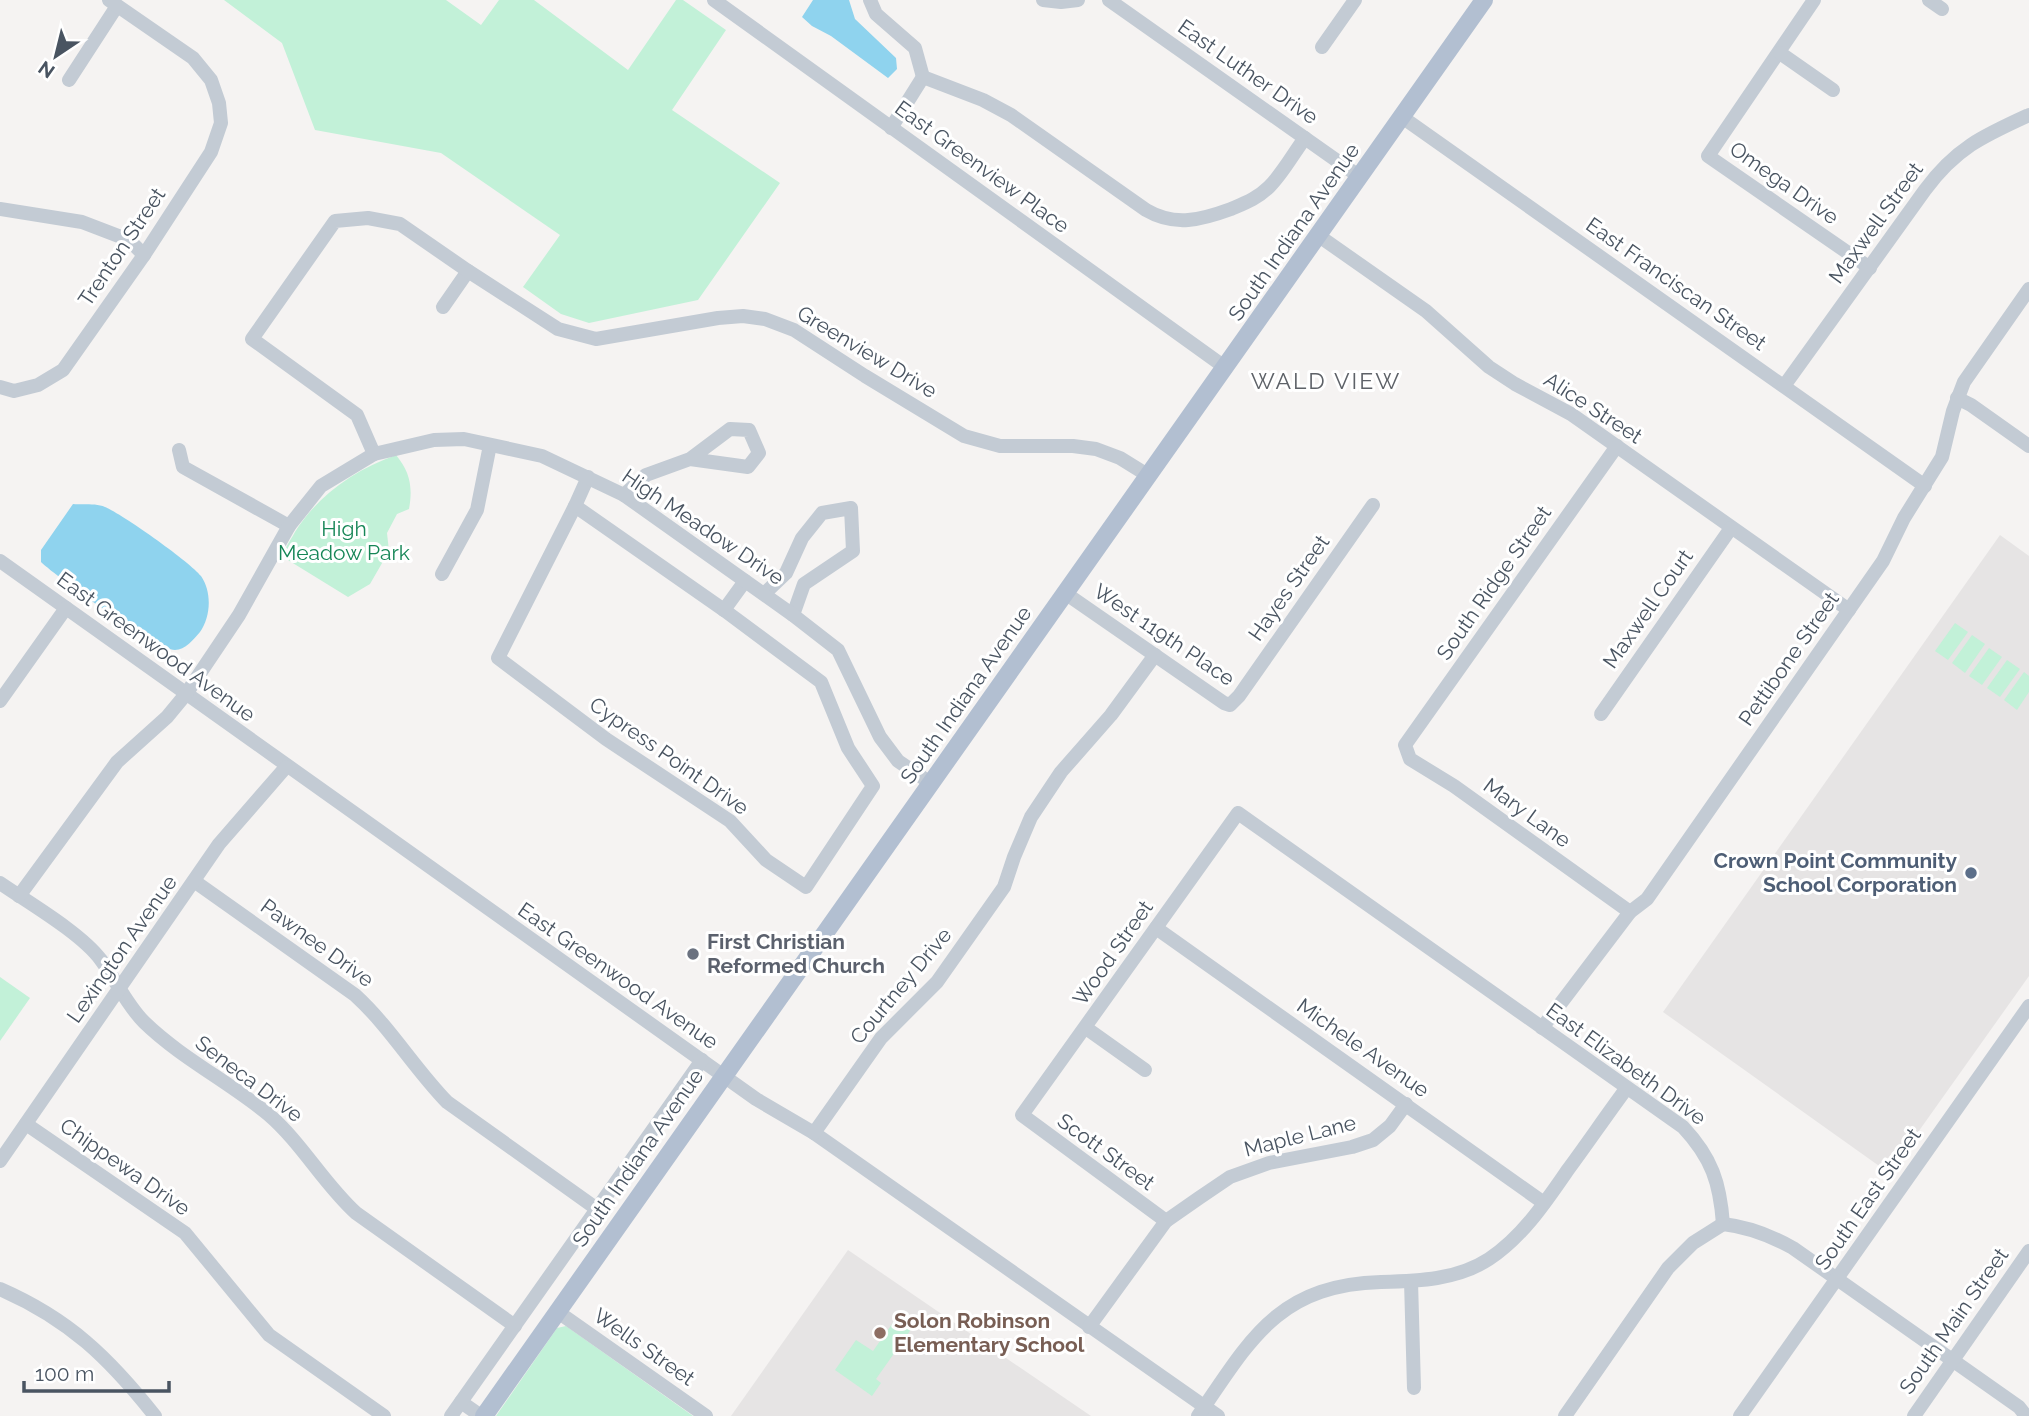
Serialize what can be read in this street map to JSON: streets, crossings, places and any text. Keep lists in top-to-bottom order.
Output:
{
  "streets": {
    "main road": ["South Indiana Avenue"],
    "street": [
      "East Luther Drive",
      "East Greenview Place",
      "Omega Drive",
      "Maxwell Street",
      "Trenton Street",
      "East Franciscan Street",
      "Greenview Drive",
      "Alice Street",
      "High Meadow Drive",
      "South Ridge Street",
      "Hayes Street",
      "Maxwell Court",
      "West 119th Place",
      "East Greenwood Avenue",
      "Pettibone Street",
      "Cypress Point Drive",
      "Mary Lane",
      "Pawnee Drive",
      "Lexington Avenue",
      "Wood Street",
      "Courtney Drive",
      "Michele Avenue",
      "East Elizabeth Drive",
      "Seneca Drive",
      "Maple Lane",
      "Scott Street",
      "Chippewa Drive",
      "South East Street",
      "South Main Street",
      "Wells Street"
    ]
  },
  "crossings": [
    ["East Luther Drive", "South Indiana Avenue"],
    ["East Greenview Place", "South Indiana Avenue"],
    ["Omega Drive", "Maxwell Street"],
    ["Maxwell Street", "East Franciscan Street"],
    ["South Indiana Avenue", "East Franciscan Street"],
    ["South Indiana Avenue", "Greenview Drive"],
    ["South Indiana Avenue", "Alice Street"],
    ["South Indiana Avenue", "High Meadow Drive"],
    ["South Indiana Avenue", "West 119th Place"],
    ["South Indiana Avenue", "East Greenwood Avenue"],
    ["South Indiana Avenue", "Wells Street"],
    ["East Franciscan Street", "Pettibone Street"],
    ["Greenview Drive", "High Meadow Drive"],
    ["Alice Street", "South Ridge Street"],
    ["Alice Street", "Maxwell Court"],
    ["Alice Street", "Pettibone Street"],
    ["High Meadow Drive", "East Greenwood Avenue"],
    ["High Meadow Drive", "Seneca Drive"],
    ["South Ridge Street", "Mary Lane"],
    ["Hayes Street", "West 119th Place"],
    ["West 119th Place", "Courtney Drive"],
    ["East Greenwood Avenue", "Lexington Avenue"],
    ["East Greenwood Avenue", "Courtney Drive"],
    ["East Greenwood Avenue", "Maple Lane"],
    ["Pettibone Street", "Mary Lane"],
    ["Pettibone Street", "East Elizabeth Drive"],
    ["Pawnee Drive", "Lexington Avenue"],
    ["Lexington Avenue", "Seneca Drive"],
    ["Lexington Avenue", "Chippewa Drive"],
    ["Wood Street", "Michele Avenue"],
    ["Wood Street", "East Elizabeth Drive"],
    ["Wood Street", "Scott Street"],
    ["Michele Avenue", "Maple Lane"],
    ["Maple Lane", "Scott Street"]
  ],
  "districts": ["WALD VIEW"],
  "parks": ["High Meadow Park"],
  "places": ["Crown Point Community School Corporation", "First Christian Reformed Church", "Solon Robinson Elementary School"],
  "scale_bar": "100 m",
  "north": "bottom left"
}
